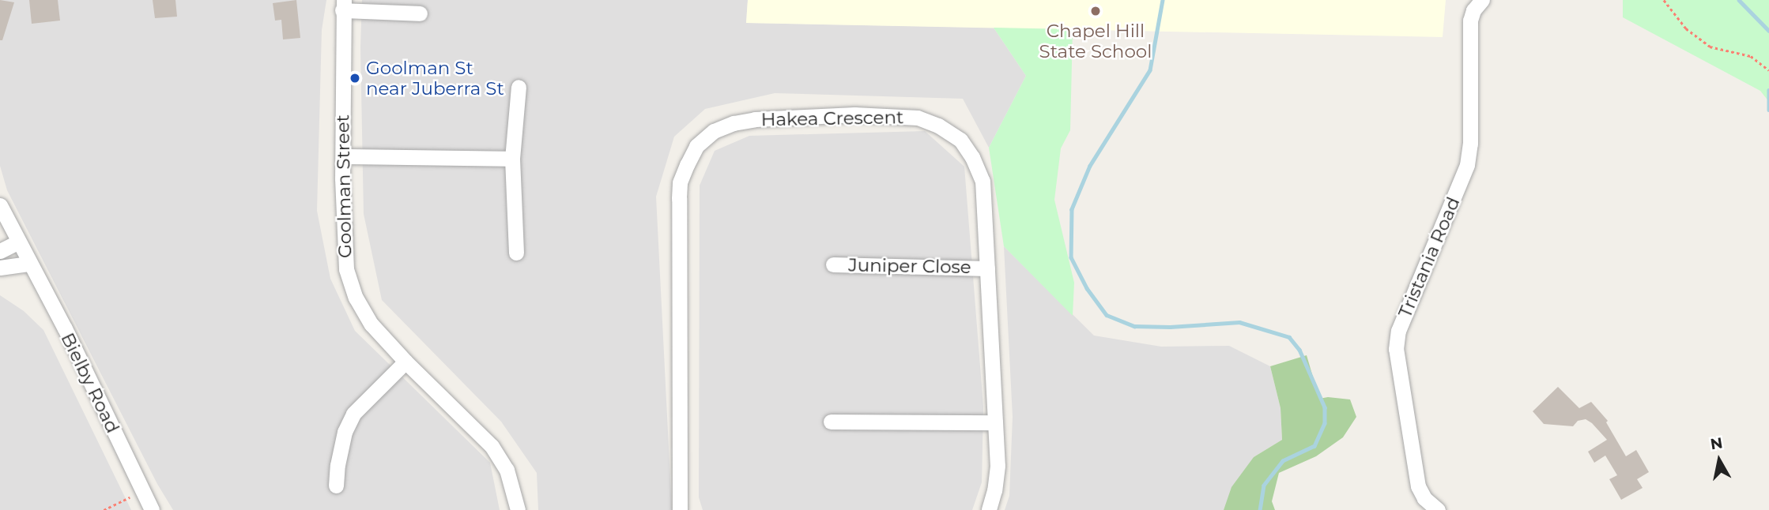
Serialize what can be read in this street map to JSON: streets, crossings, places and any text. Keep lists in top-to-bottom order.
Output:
{
  "streets": {
    "street": [
      "Hakea Crescent",
      "Goolman Street",
      "Tristania Road",
      "Juniper Close",
      "Bielby Road"
    ]
  },
  "crossings": [
    ["Hakea Crescent", "Juniper Close"]
  ],
  "places": ["Chapel Hill State School", "Goolman St near Juberra St"],
  "north": "top"
}
